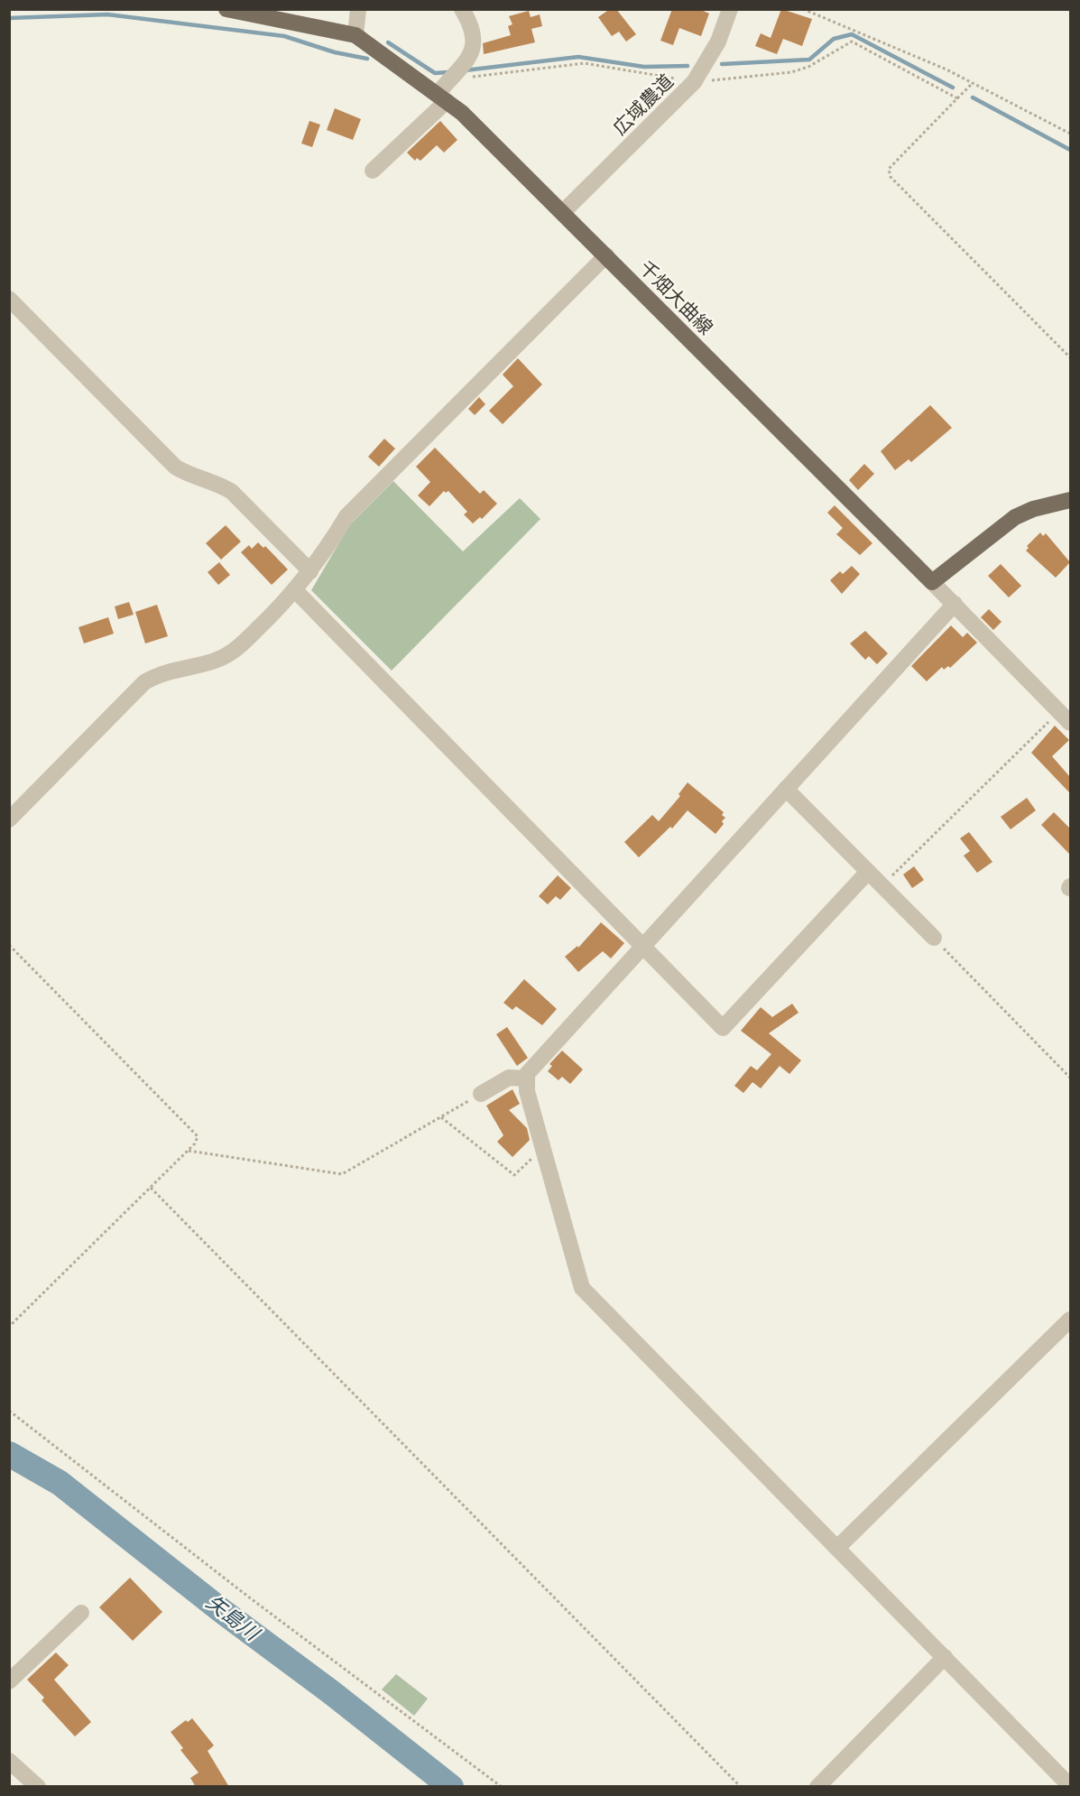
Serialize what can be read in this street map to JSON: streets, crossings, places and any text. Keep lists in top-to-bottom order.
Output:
{
  "streets": {
    "main road": ["千畑大曲線"],
    "street": ["広域農道"]
  },
  "crossings": [
    ["広域農道", "千畑大曲線"]
  ],
  "water": ["矢島川"]
}
